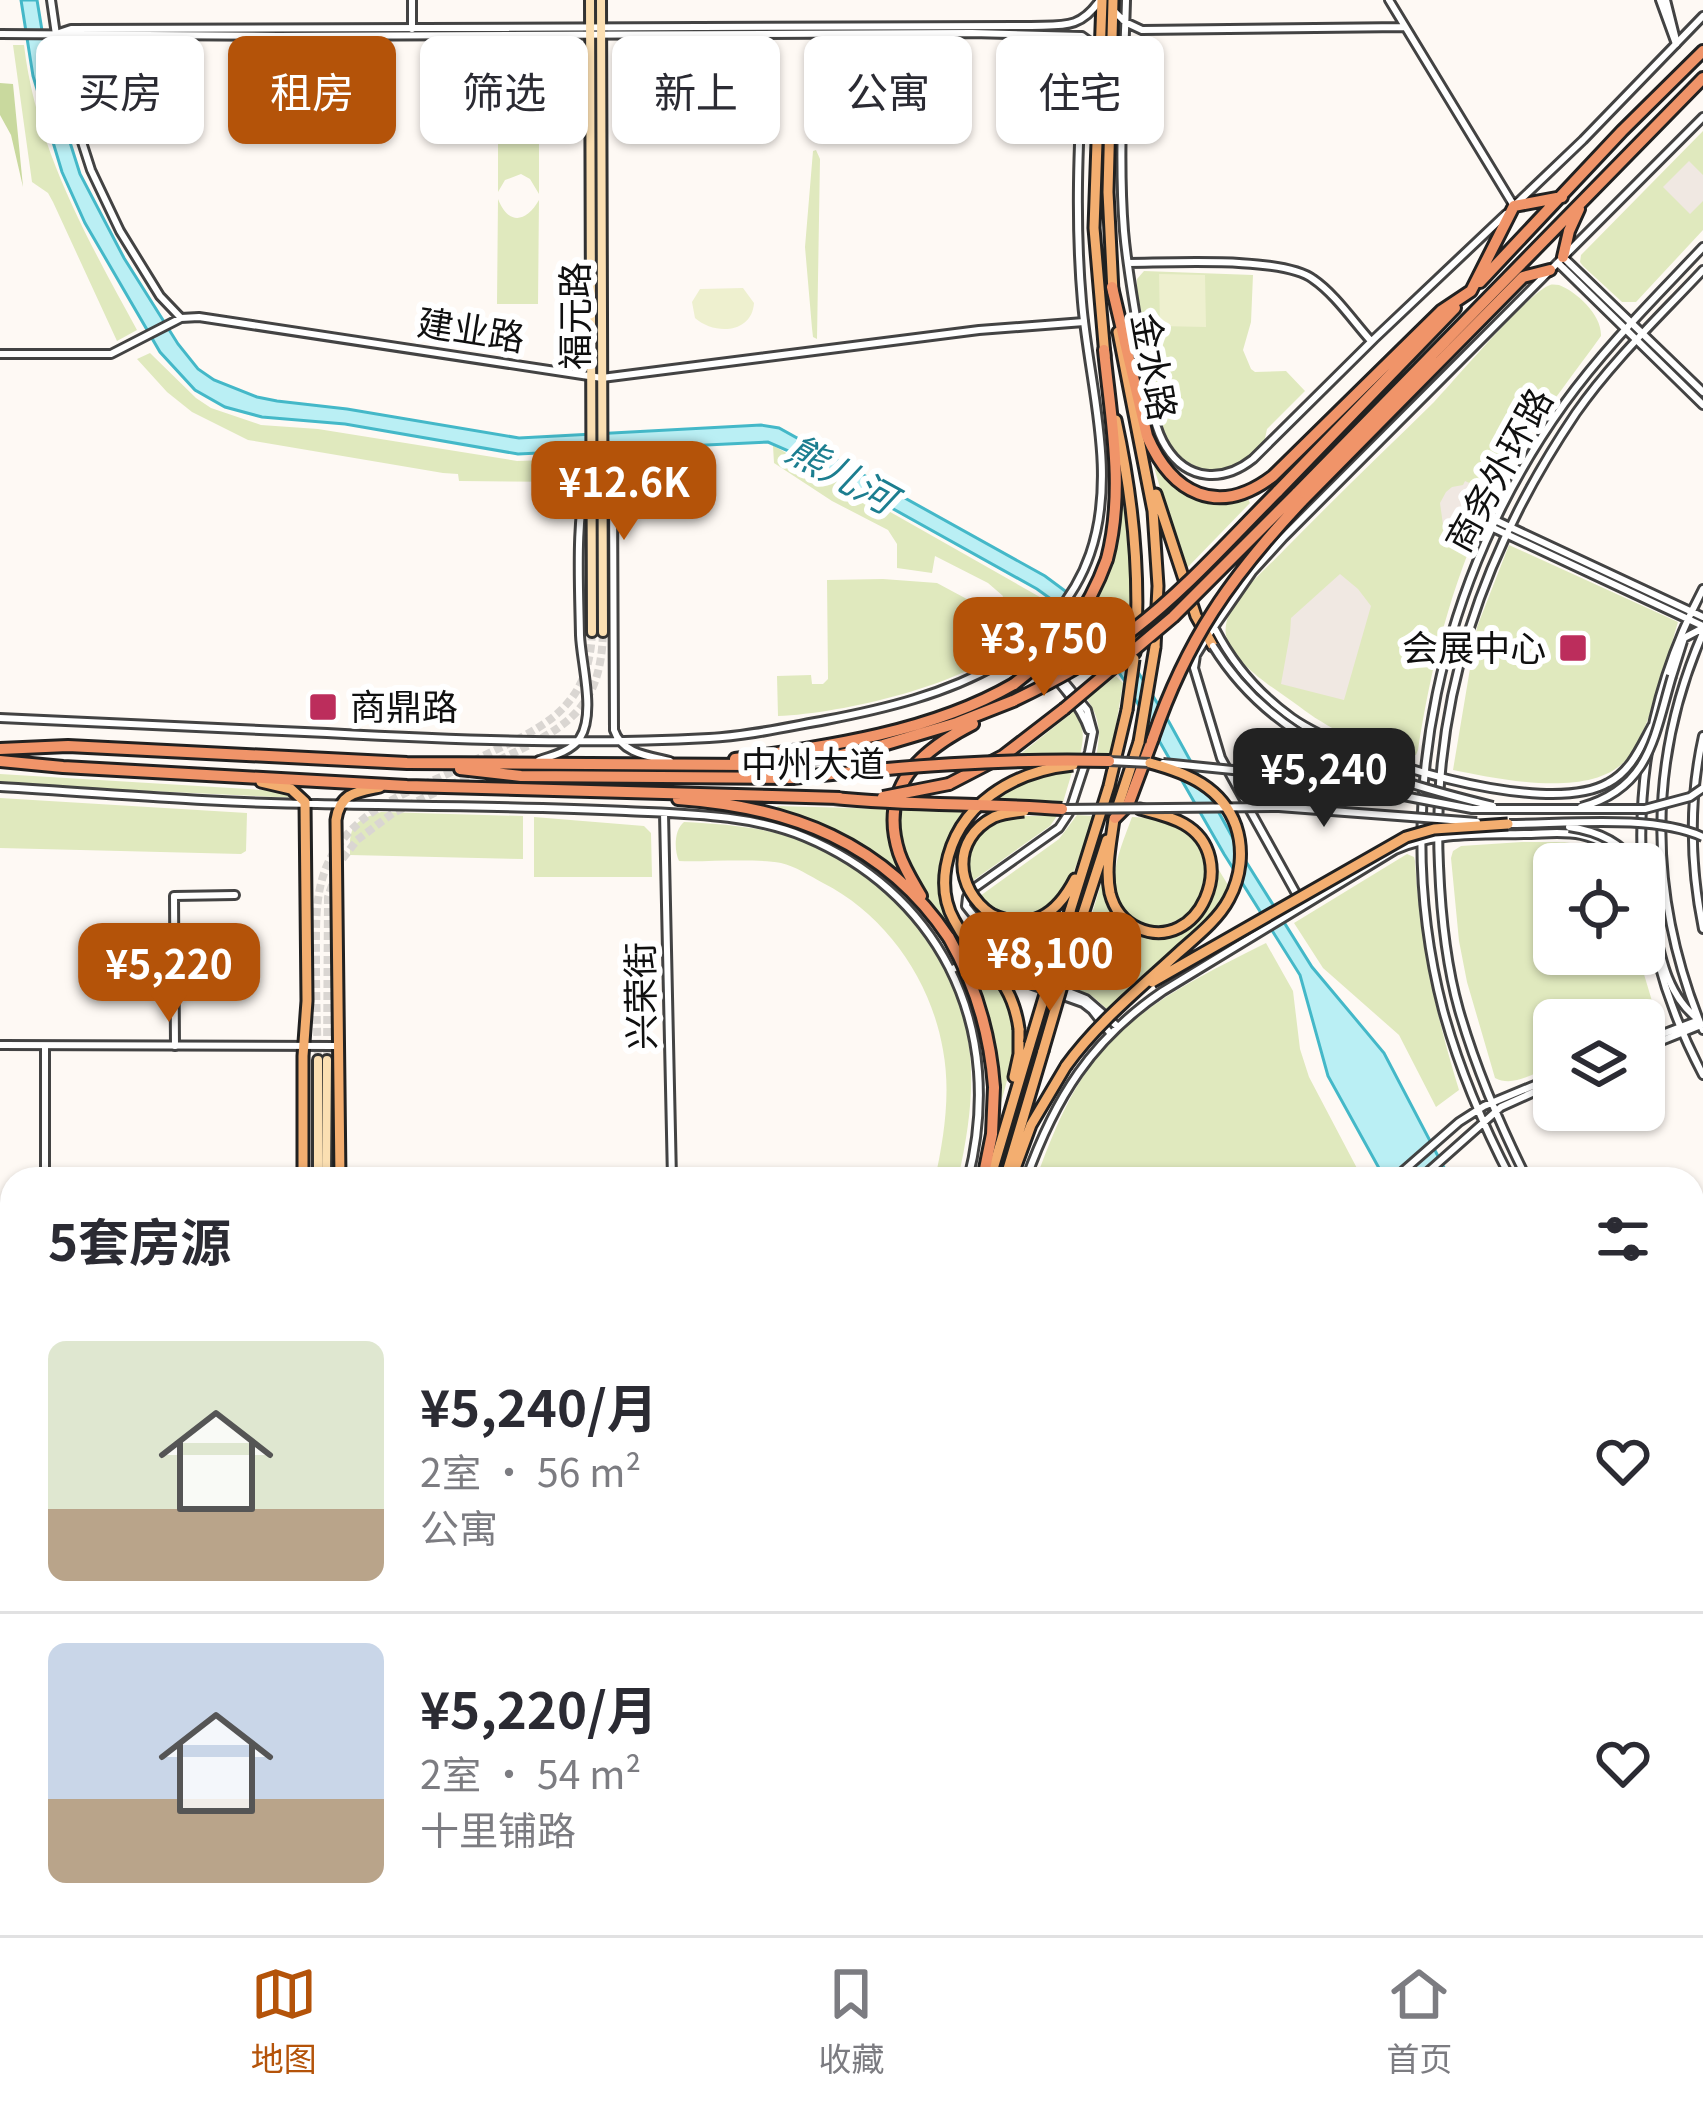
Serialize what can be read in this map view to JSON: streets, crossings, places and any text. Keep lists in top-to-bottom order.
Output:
{
  "streets": {
    "highway": ["中州大道"],
    "main road": ["福元路", "金水路"],
    "street": ["建业路", "商务外环路", "兴荣街"]
  },
  "crossings": [
    ["福元路", "建业路"]
  ],
  "water": ["熊儿河"],
  "places": {
    "transit": ["会展中心", "商鼎路"]
  },
  "page": {
    "chip": [
      "买房",
      "租房",
      "筛选",
      "新上",
      "公寓",
      "住宅"
    ],
    "price": [
      "¥12.6K",
      "¥3,750",
      "¥5,240",
      "¥8,100",
      "¥5,220"
    ],
    "heading": "5套房源",
    "list": [
      {
        "name": "¥5,240/月",
        "note": "2室 · 56 m² · 公寓"
      },
      {
        "name": "¥5,220/月",
        "note": "2室 · 54 m² · 十里铺路"
      }
    ],
    "tabs": ["地图", "收藏", "首页"]
  }
}
